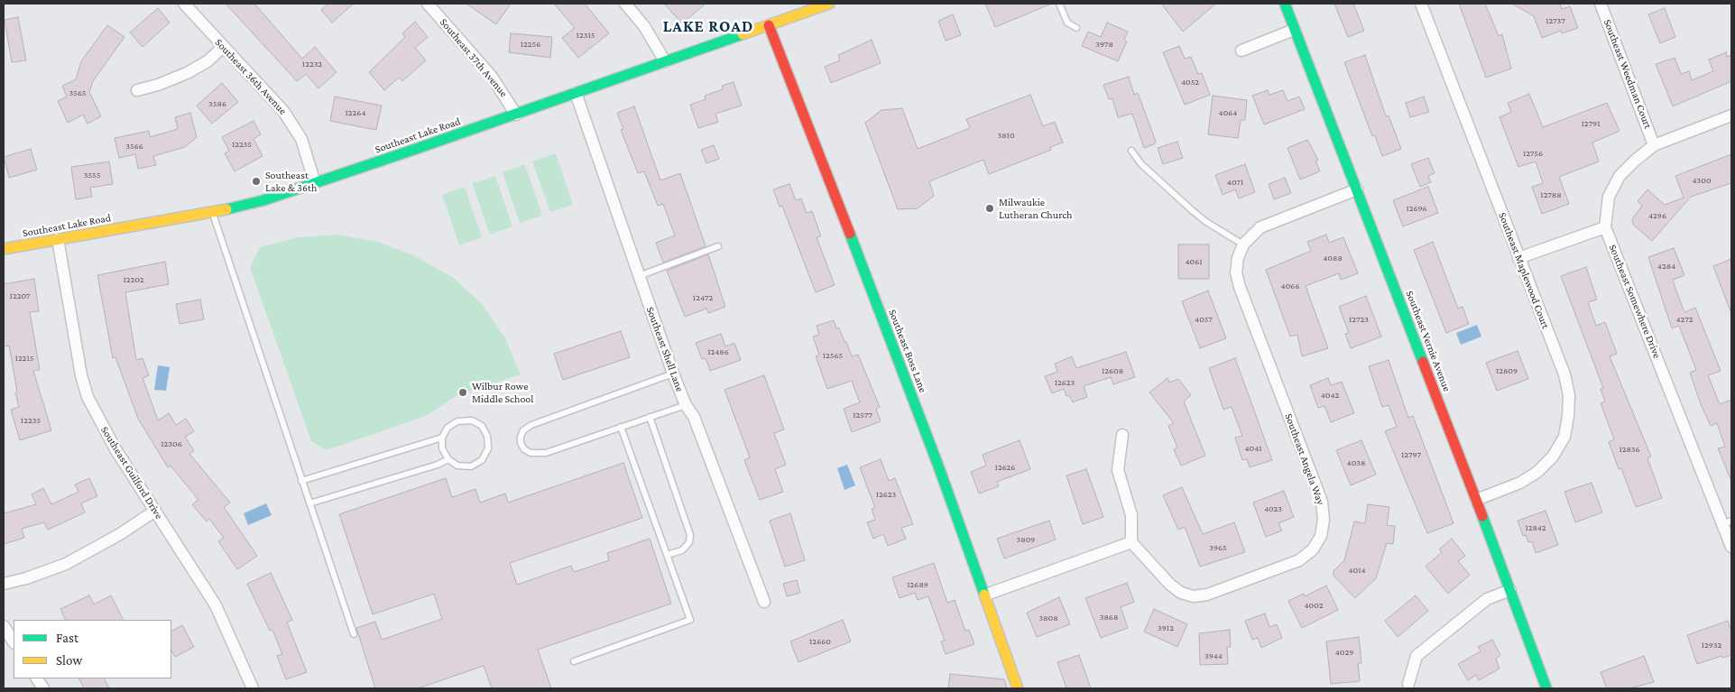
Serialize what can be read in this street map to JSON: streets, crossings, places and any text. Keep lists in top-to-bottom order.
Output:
{
  "streets": {
    "street": [
      "Southeast 37th Avenue",
      "Southeast Weedman Court",
      "Southeast 36th Avenue",
      "Southeast Lake Road",
      "Southeast Maplewood Court",
      "Southeast Somewhere Drive",
      "Southeast Vernie Avenue",
      "Southeast Shell Lane",
      "Southeast Boss Lane",
      "Southeast Angela Way",
      "Southeast Guilford Drive"
    ]
  },
  "crossings": [
    ["Southeast 37th Avenue", "Southeast Lake Road"],
    ["Southeast Weedman Court", "Southeast Somewhere Drive"],
    ["Southeast 36th Avenue", "Southeast Lake Road"],
    ["Southeast Lake Road", "Southeast Shell Lane"],
    ["Southeast Lake Road", "Southeast Boss Lane"],
    ["Southeast Lake Road", "Southeast Guilford Drive"],
    ["Southeast Maplewood Court", "Southeast Vernie Avenue"],
    ["Southeast Vernie Avenue", "Southeast Angela Way"]
  ],
  "districts": ["LAKE ROAD"],
  "places": ["Southeast Lake & 36th", "Milwaukie Lutheran Church", "Wilbur Rowe Middle School"],
  "house_numbers": [
    "12737",
    "12315",
    "12256",
    "3978",
    "12232",
    "4052",
    "3565",
    "3586",
    "12264",
    "4064",
    "12791",
    "3810",
    "12255",
    "3566",
    "12756",
    "3555",
    "4300",
    "4071",
    "12788",
    "12696",
    "4296",
    "4088",
    "4061",
    "4284",
    "12202",
    "4066",
    "12207",
    "12472",
    "4057",
    "12723",
    "4272",
    "12486",
    "12565",
    "12215",
    "12608",
    "12809",
    "12623",
    "4042",
    "12577",
    "12235",
    "12306",
    "4041",
    "12836",
    "12797",
    "4038",
    "12626",
    "12623",
    "4023",
    "12842",
    "3809",
    "3965",
    "4014",
    "12689",
    "4002",
    "3868",
    "3808",
    "3912",
    "12660",
    "12932",
    "4029",
    "3944"
  ],
  "legend": ["Fast", "Slow"]
}
